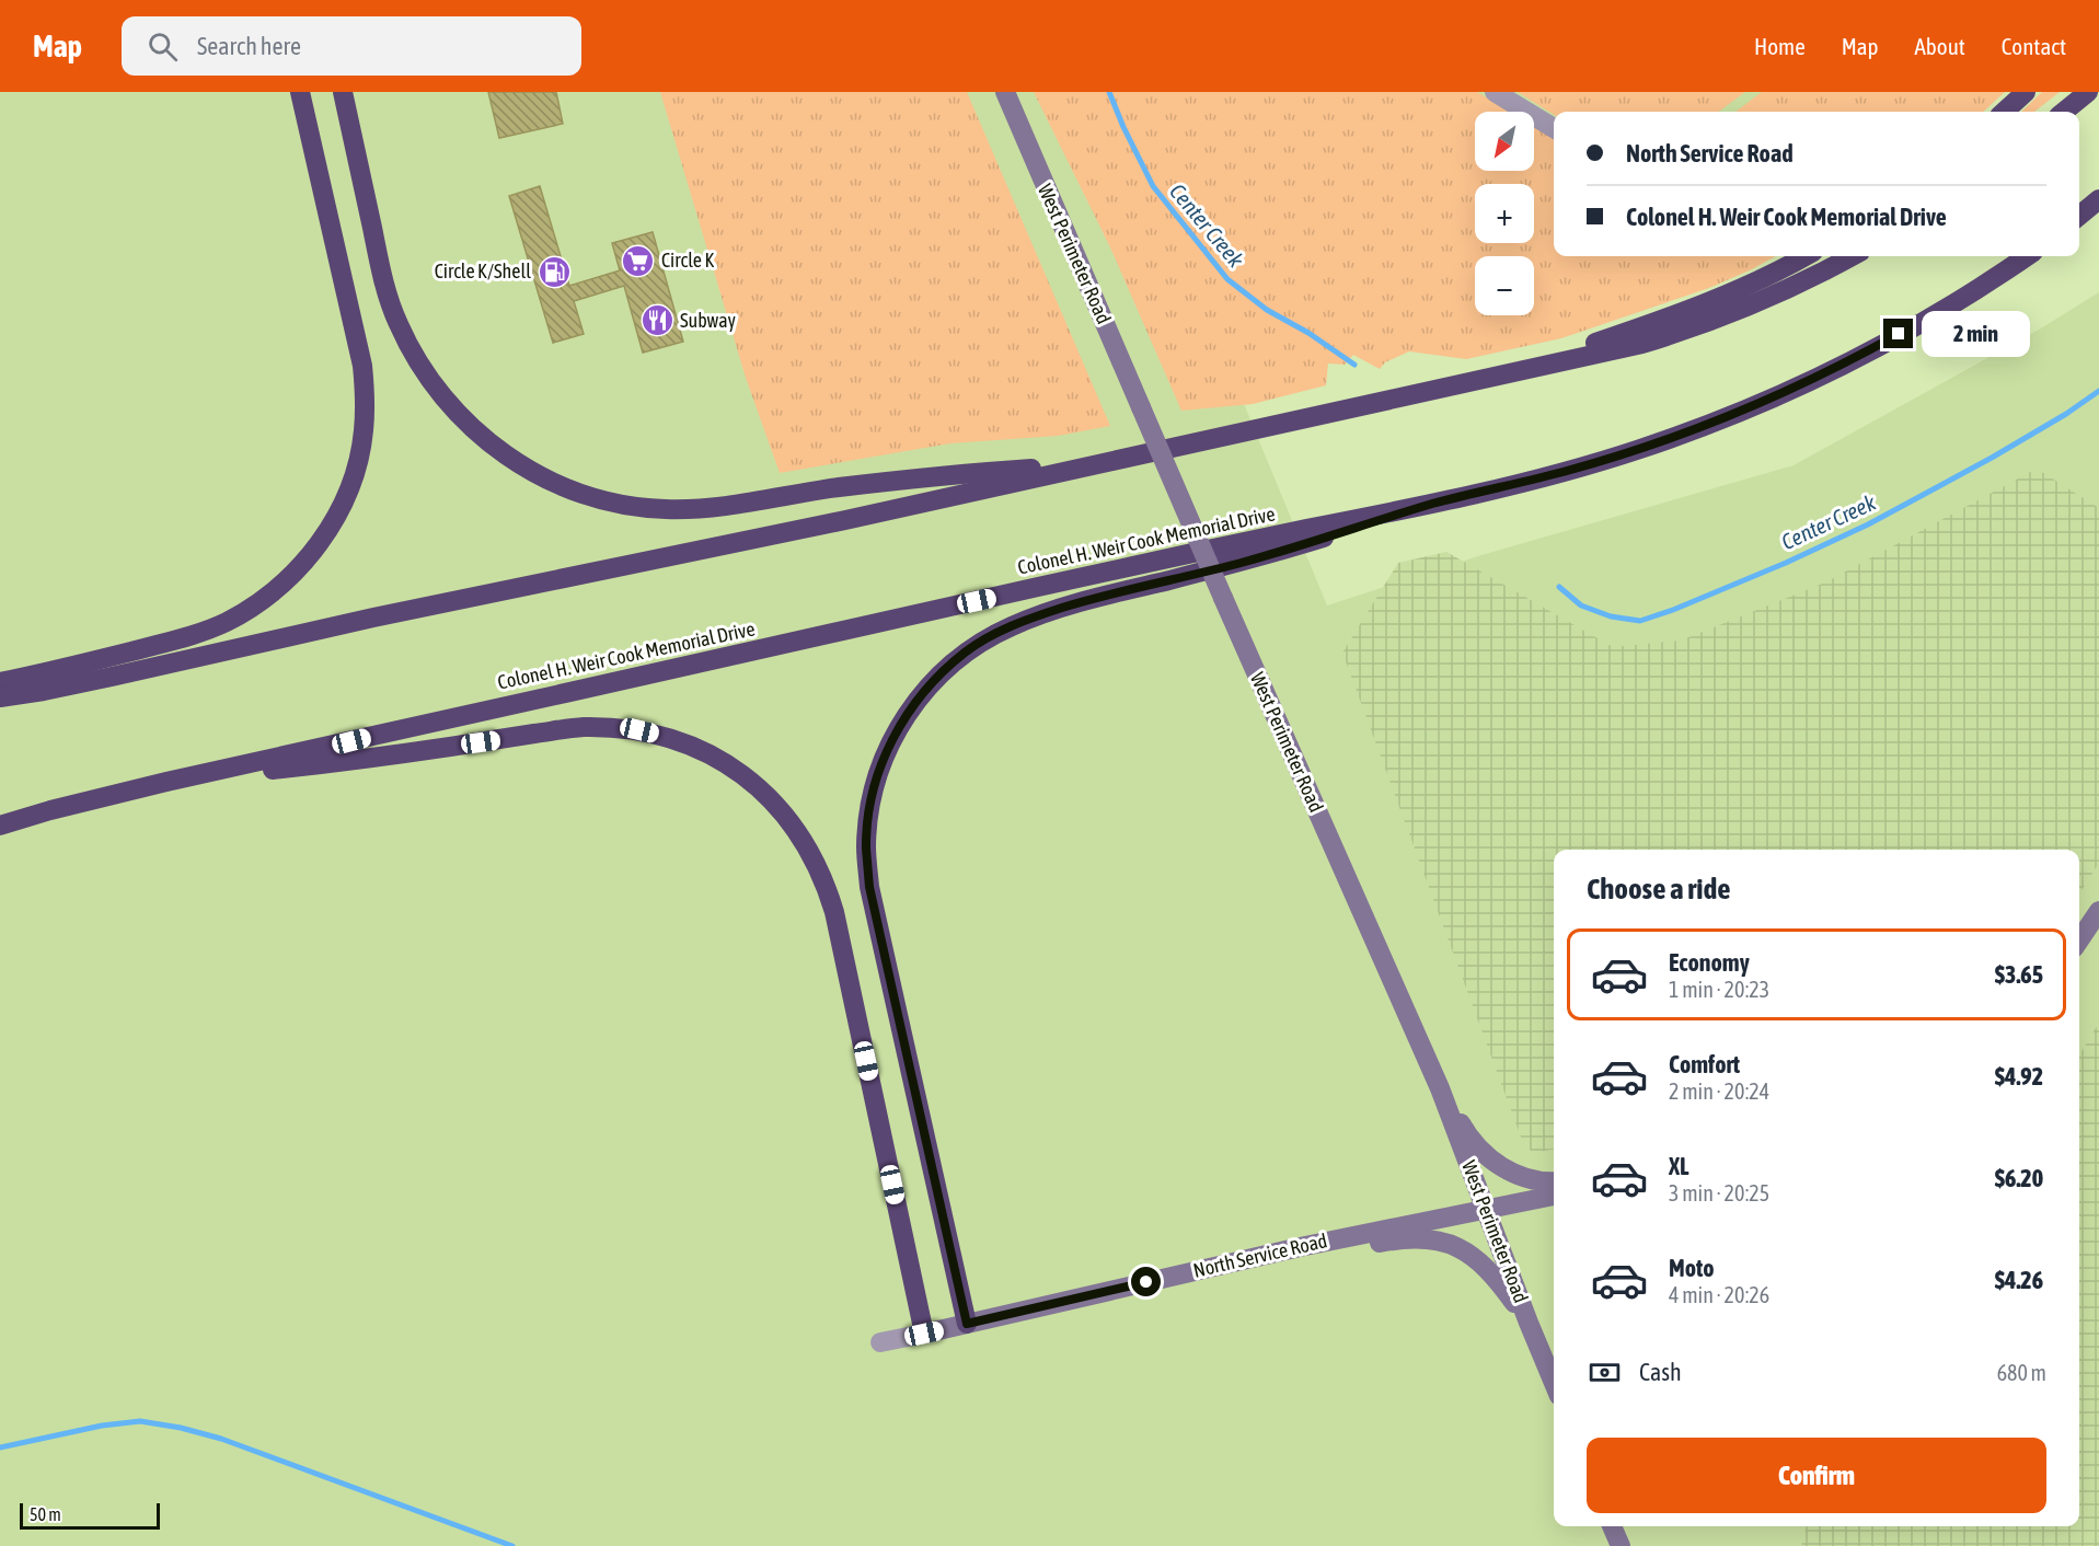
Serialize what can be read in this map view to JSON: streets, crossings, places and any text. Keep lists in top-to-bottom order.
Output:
{
  "streets": {
    "highway": ["Colonel H. Weir Cook Memorial Drive"],
    "street": ["West Perimeter Road", "North Service Road"]
  },
  "crossings": [
    ["West Perimeter Road", "North Service Road"]
  ],
  "water": ["Center Creek"],
  "places": {
    "supermarket": ["Circle K"],
    "fuel station": ["Circle K/Shell"],
    "restaurant": ["Subway"]
  },
  "scale_bar": "50 m",
  "north": "bottom left",
  "page": {
    "header": "Map",
    "search": "Search here",
    "nav": [
      "Home",
      "Map",
      "About",
      "Contact"
    ],
    "map_buttons": ["+", "−"],
    "banner": ["North Service Road", "Colonel H. Weir Cook Memorial Drive"],
    "bubble": "2 min",
    "heading": "Choose a ride",
    "list": [
      {
        "name": "Economy",
        "note": "1 min · 20:23",
        "value": "$3.65"
      },
      {
        "name": "Comfort",
        "note": "2 min · 20:24",
        "value": "$4.92"
      },
      {
        "name": "XL",
        "note": "3 min · 20:25",
        "value": "$6.20"
      },
      {
        "name": "Moto",
        "note": "4 min · 20:26",
        "value": "$4.26"
      }
    ],
    "pay": ["Cash", "680 m"],
    "buttons": "Confirm",
    "scale": "50 m"
  }
}
